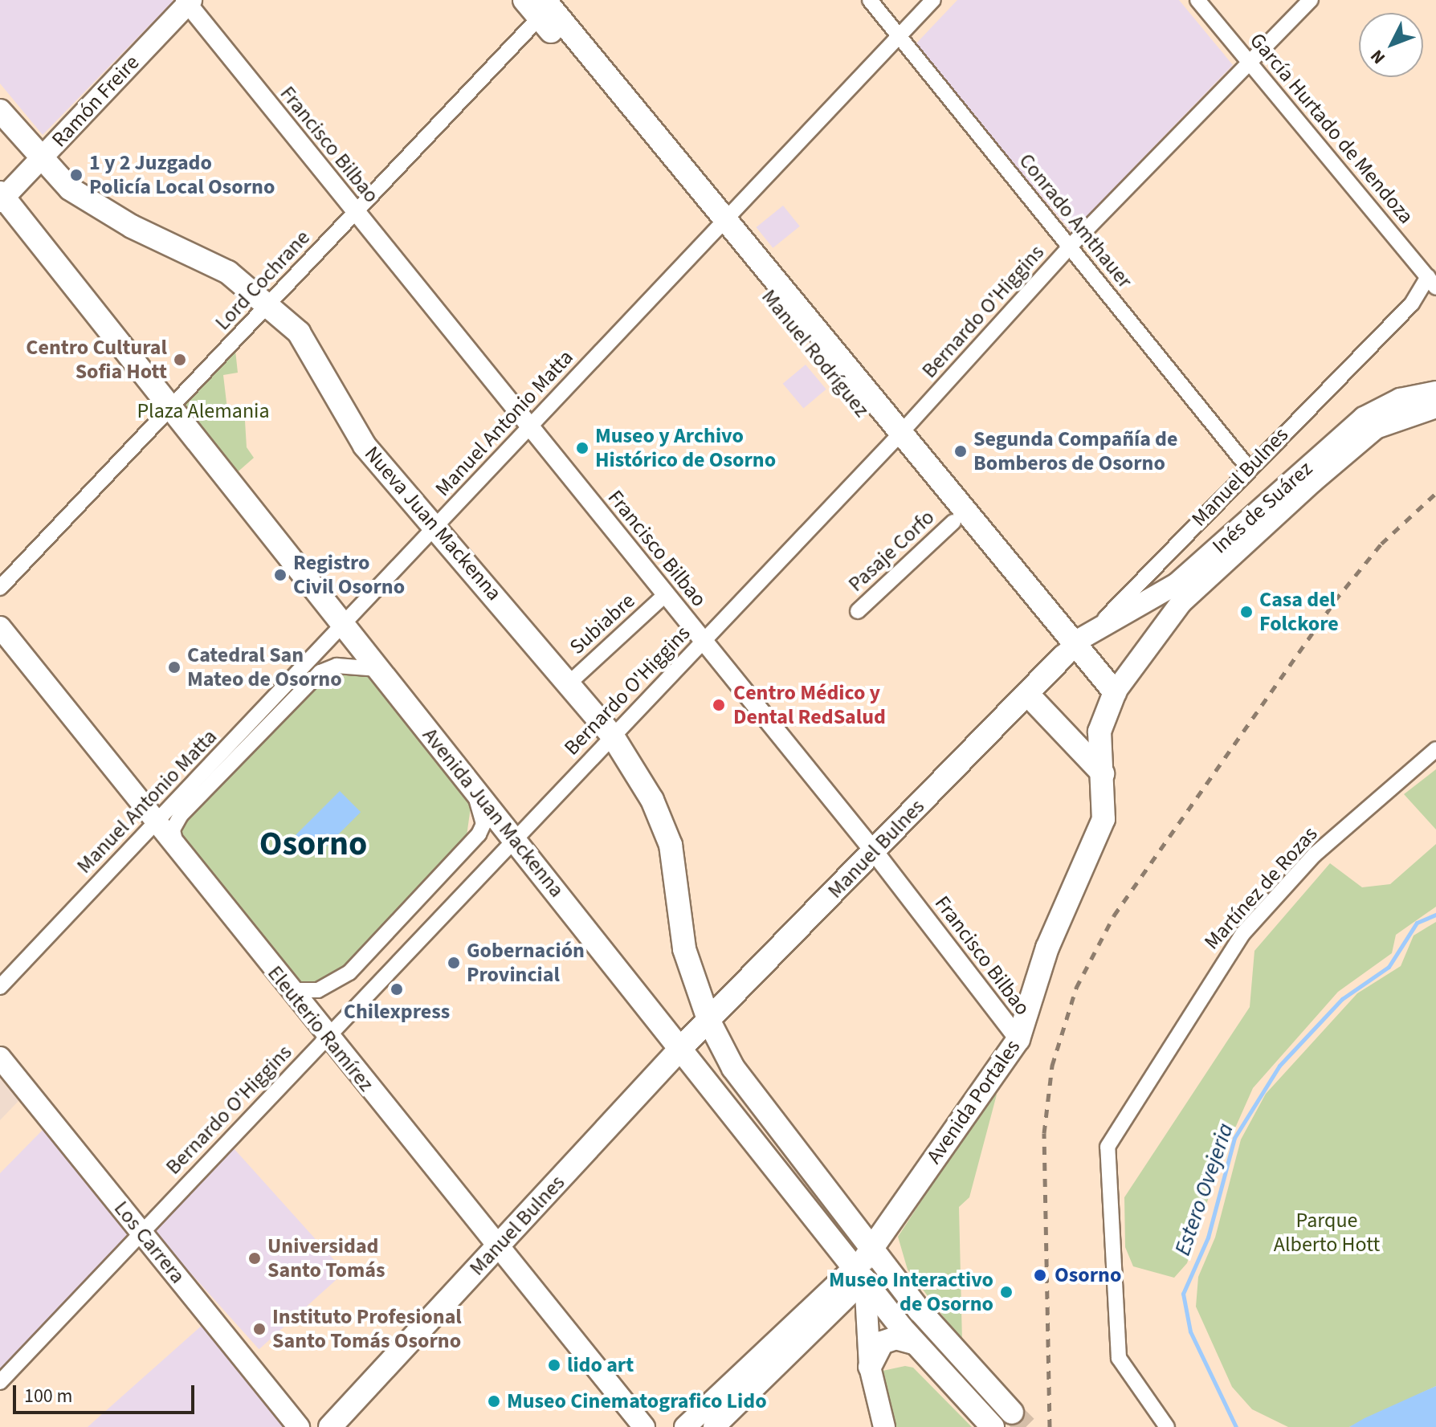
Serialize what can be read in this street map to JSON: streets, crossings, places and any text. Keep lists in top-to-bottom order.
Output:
{
  "streets": {
    "main road": [
      "Ramón Freire",
      "Manuel Rodríguez",
      "Manuel Bulnes",
      "Inés de Suárez",
      "Nueva Juan Mackenna",
      "Avenida Juan Mackenna",
      "Eleuterio Ramírez",
      "Avenida Portales",
      "Los Carrera"
    ],
    "street": [
      "García Hurtado de Mendoza",
      "Francisco Bilbao",
      "Conrado Amthauer",
      "Lord Cochrane",
      "Bernardo O'Higgins",
      "Manuel Antonio Matta",
      "Pasaje Corfo",
      "Subiabre",
      "Martínez de Rozas"
    ]
  },
  "crossings": [
    ["Ramón Freire", "Francisco Bilbao"],
    ["Ramón Freire", "Nueva Juan Mackenna"],
    ["Ramón Freire", "Avenida Juan Mackenna"],
    ["García Hurtado de Mendoza", "Bernardo O'Higgins"],
    ["García Hurtado de Mendoza", "Manuel Bulnes"],
    ["Francisco Bilbao", "Lord Cochrane"],
    ["Francisco Bilbao", "Bernardo O'Higgins"],
    ["Francisco Bilbao", "Manuel Antonio Matta"],
    ["Francisco Bilbao", "Manuel Bulnes"],
    ["Francisco Bilbao", "Subiabre"],
    ["Francisco Bilbao", "Avenida Portales"],
    ["Conrado Amthauer", "Bernardo O'Higgins"],
    ["Conrado Amthauer", "Manuel Antonio Matta"],
    ["Conrado Amthauer", "Manuel Bulnes"],
    ["Lord Cochrane", "Manuel Rodríguez"],
    ["Lord Cochrane", "Nueva Juan Mackenna"],
    ["Lord Cochrane", "Avenida Juan Mackenna"],
    ["Bernardo O'Higgins", "Manuel Rodríguez"],
    ["Bernardo O'Higgins", "Nueva Juan Mackenna"],
    ["Bernardo O'Higgins", "Avenida Juan Mackenna"],
    ["Bernardo O'Higgins", "Eleuterio Ramírez"],
    ["Bernardo O'Higgins", "Los Carrera"],
    ["Manuel Rodríguez", "Manuel Antonio Matta"],
    ["Manuel Rodríguez", "Manuel Bulnes"],
    ["Manuel Rodríguez", "Inés de Suárez"],
    ["Manuel Rodríguez", "Pasaje Corfo"],
    ["Manuel Rodríguez", "Avenida Portales"],
    ["Manuel Antonio Matta", "Nueva Juan Mackenna"],
    ["Manuel Antonio Matta", "Avenida Juan Mackenna"],
    ["Manuel Antonio Matta", "Eleuterio Ramírez"],
    ["Manuel Bulnes", "Inés de Suárez"],
    ["Manuel Bulnes", "Avenida Juan Mackenna"],
    ["Manuel Bulnes", "Eleuterio Ramírez"],
    ["Inés de Suárez", "Avenida Portales"],
    ["Nueva Juan Mackenna", "Subiabre"],
    ["Avenida Juan Mackenna", "Avenida Portales"]
  ],
  "districts": ["Osorno"],
  "water": ["Estero Ovejeria"],
  "parks": ["Plaza Alemania", "Parque Alberto Hott"],
  "places": [
    "1 y 2 Juzgado Policía Local Osorno",
    "Centro Cultural Sofia Hott",
    "Museo y Archivo Histórico de Osorno",
    "Segunda Compañía de Bomberos de Osorno",
    "Registro Civil Osorno",
    "Casa del Folckore",
    "Catedral San Mateo de Osorno",
    "Centro Médico y Dental RedSalud",
    "Gobernación Provincial",
    "Chilexpress",
    "Universidad Santo Tomás",
    "Osorno",
    "Museo Interactivo de Osorno",
    "Instituto Profesional Santo Tomás Osorno",
    "lido art",
    "Museo Cinematografico Lido"
  ],
  "scale_bar": "100 m",
  "north": "bottom left"
}
